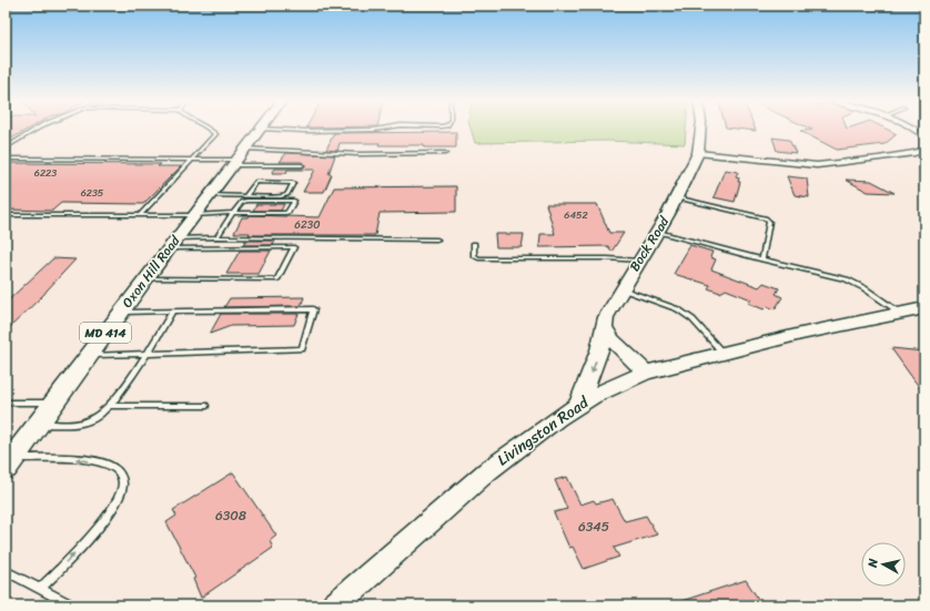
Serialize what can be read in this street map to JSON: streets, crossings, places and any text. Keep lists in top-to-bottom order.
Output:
{
  "streets": {
    "main road": [
      "Bock Road",
      "Oxon Hill Road",
      "MD 414",
      "Livingston Road"
    ]
  },
  "crossings": [
    ["Bock Road", "Livingston Road"]
  ],
  "house_numbers": [
    "6223",
    "6235",
    "6452",
    "6230",
    "6308",
    "6345"
  ],
  "north": "left"
}
